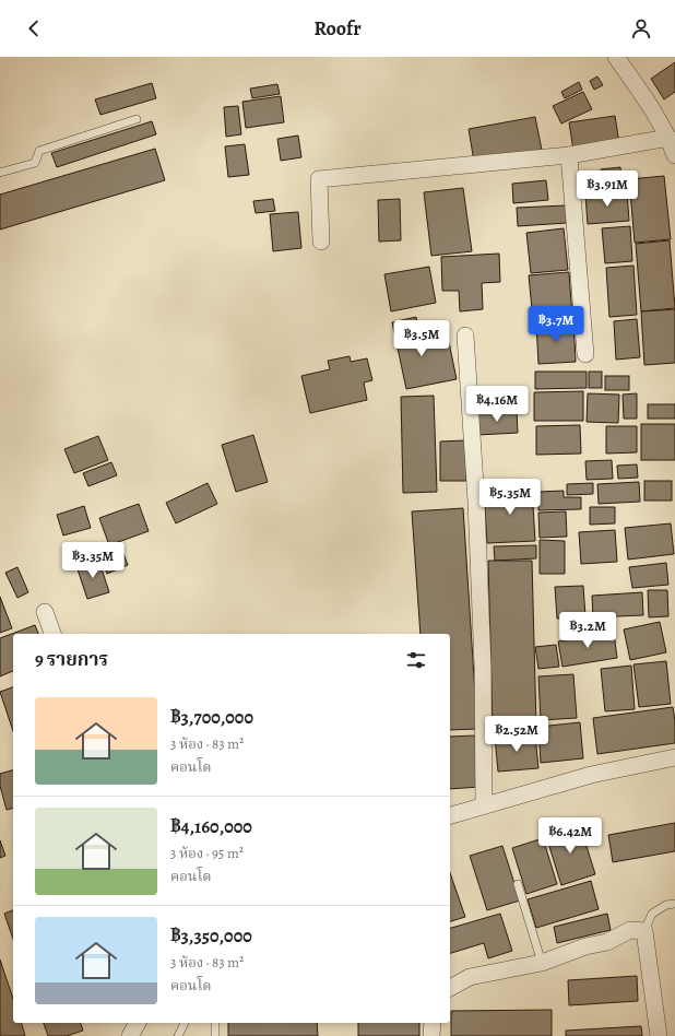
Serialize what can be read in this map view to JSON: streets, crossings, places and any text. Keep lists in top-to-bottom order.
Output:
{
  "page": {
    "header": "Roofr",
    "price": [
      "฿3.91M",
      "฿3.7M",
      "฿3.5M",
      "฿4.16M",
      "฿5.35M",
      "฿3.35M",
      "฿3.2M",
      "฿2.52M",
      "฿6.42M"
    ],
    "heading": "9 รายการ",
    "list": [
      {
        "name": "฿3,700,000",
        "note": "3 ห้อง · 83 m² · คอนโด"
      },
      {
        "name": "฿4,160,000",
        "note": "3 ห้อง · 95 m² · คอนโด"
      },
      {
        "name": "฿3,350,000",
        "note": "3 ห้อง · 83 m² · คอนโด"
      }
    ]
  }
}
